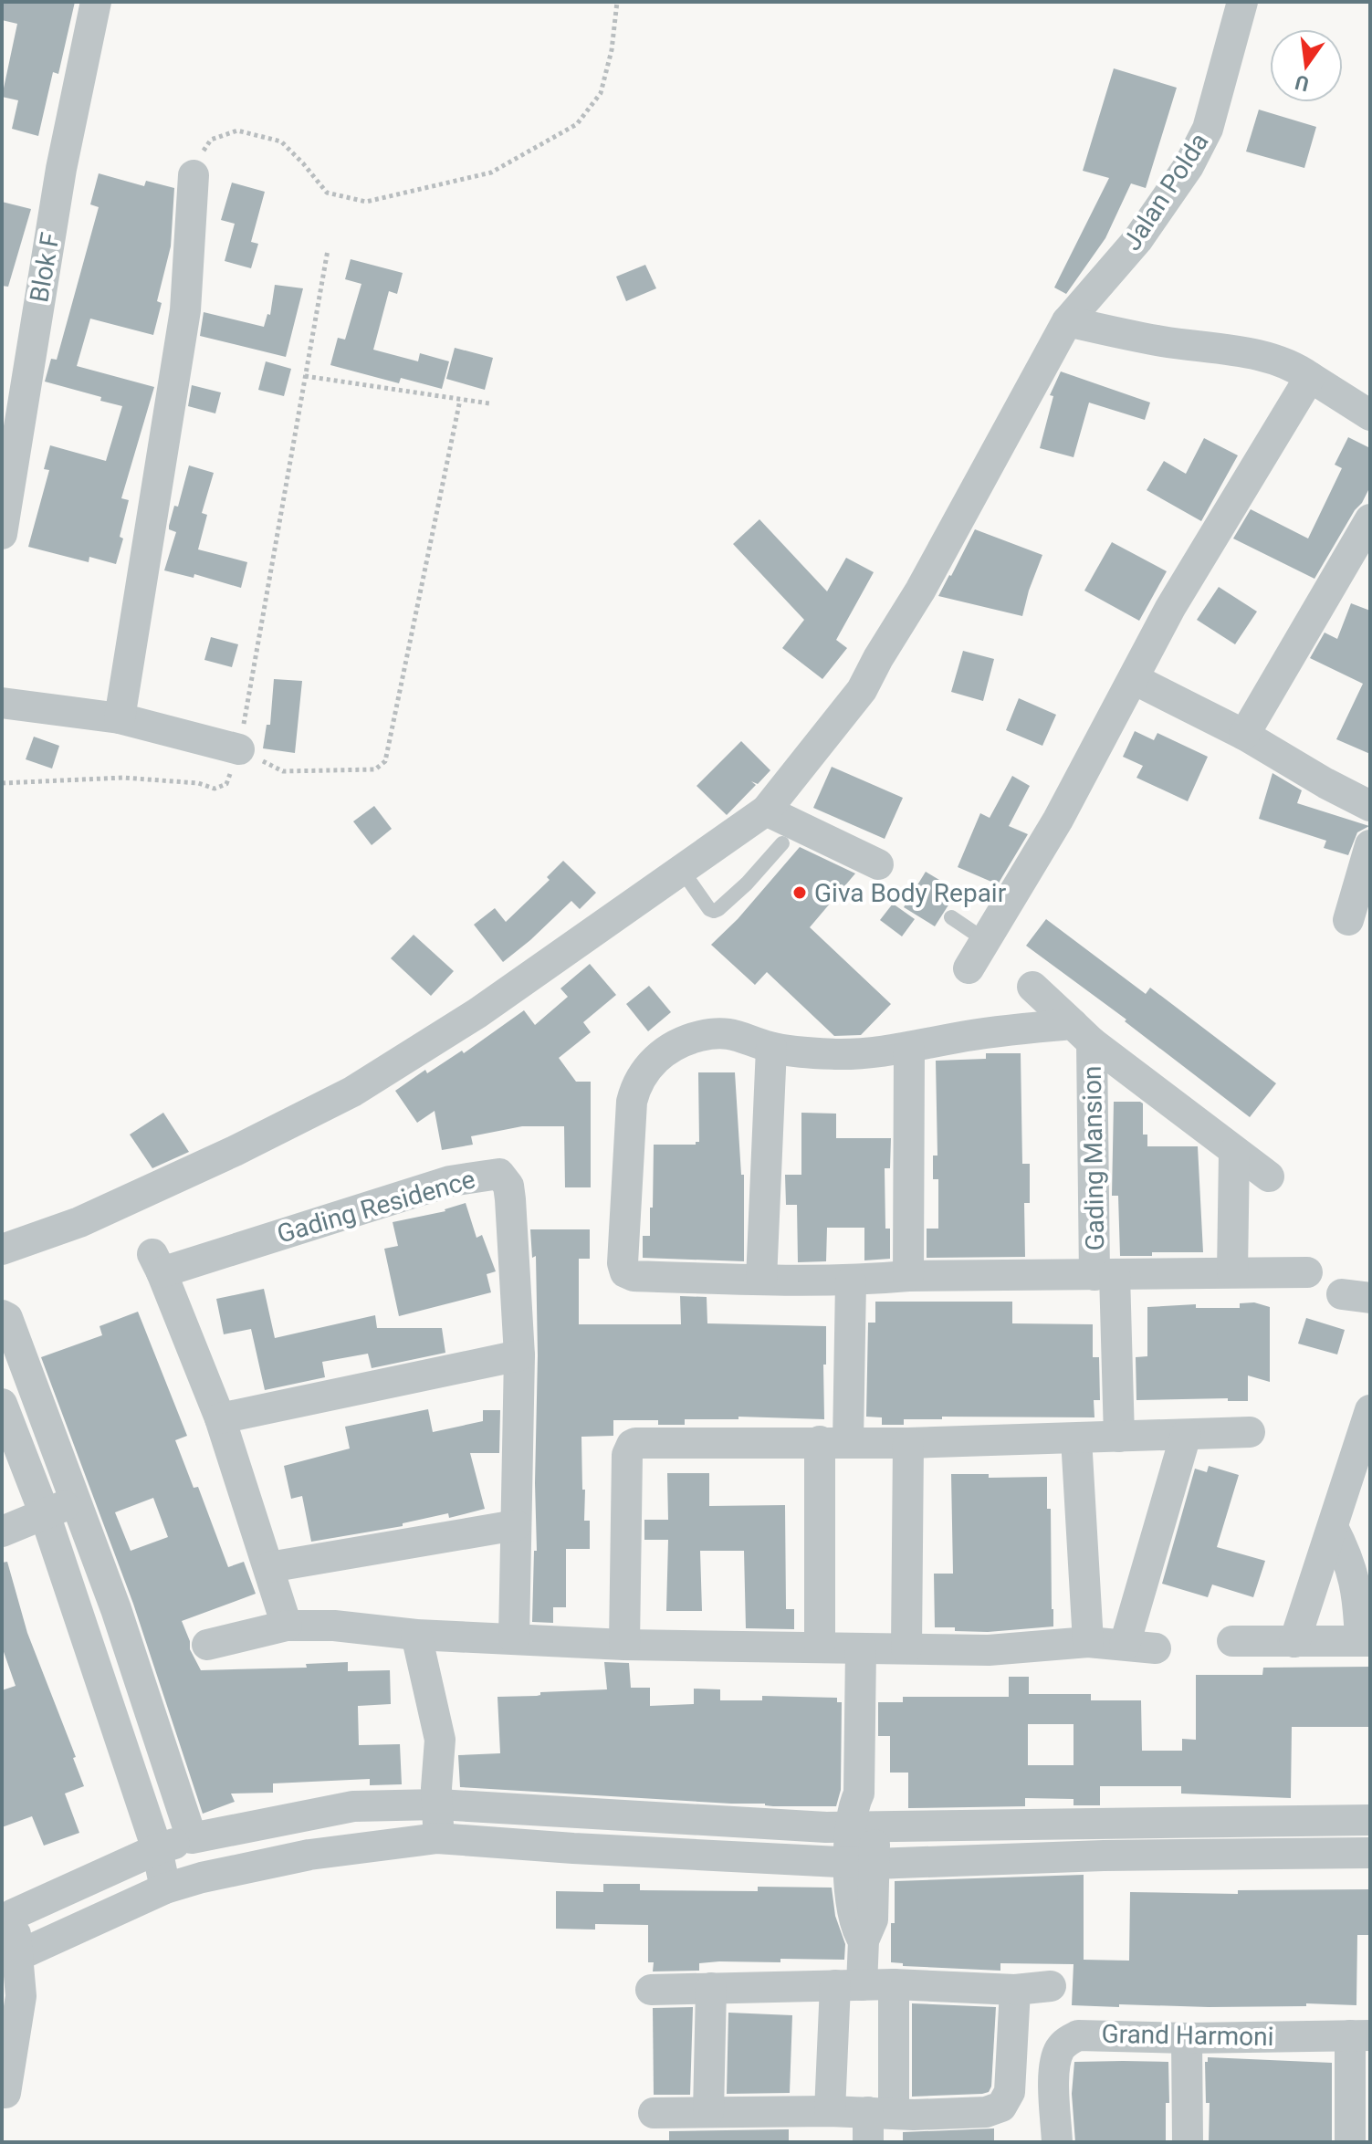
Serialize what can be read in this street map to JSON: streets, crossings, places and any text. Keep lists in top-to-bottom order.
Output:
{
  "streets": {
    "street": [
      "Jalan Polda",
      "Blok F",
      "Gading Mansion",
      "Gading Residence",
      "Grand Harmoni"
    ]
  },
  "places": ["Giva Body Repair"],
  "north": "bottom"
}
